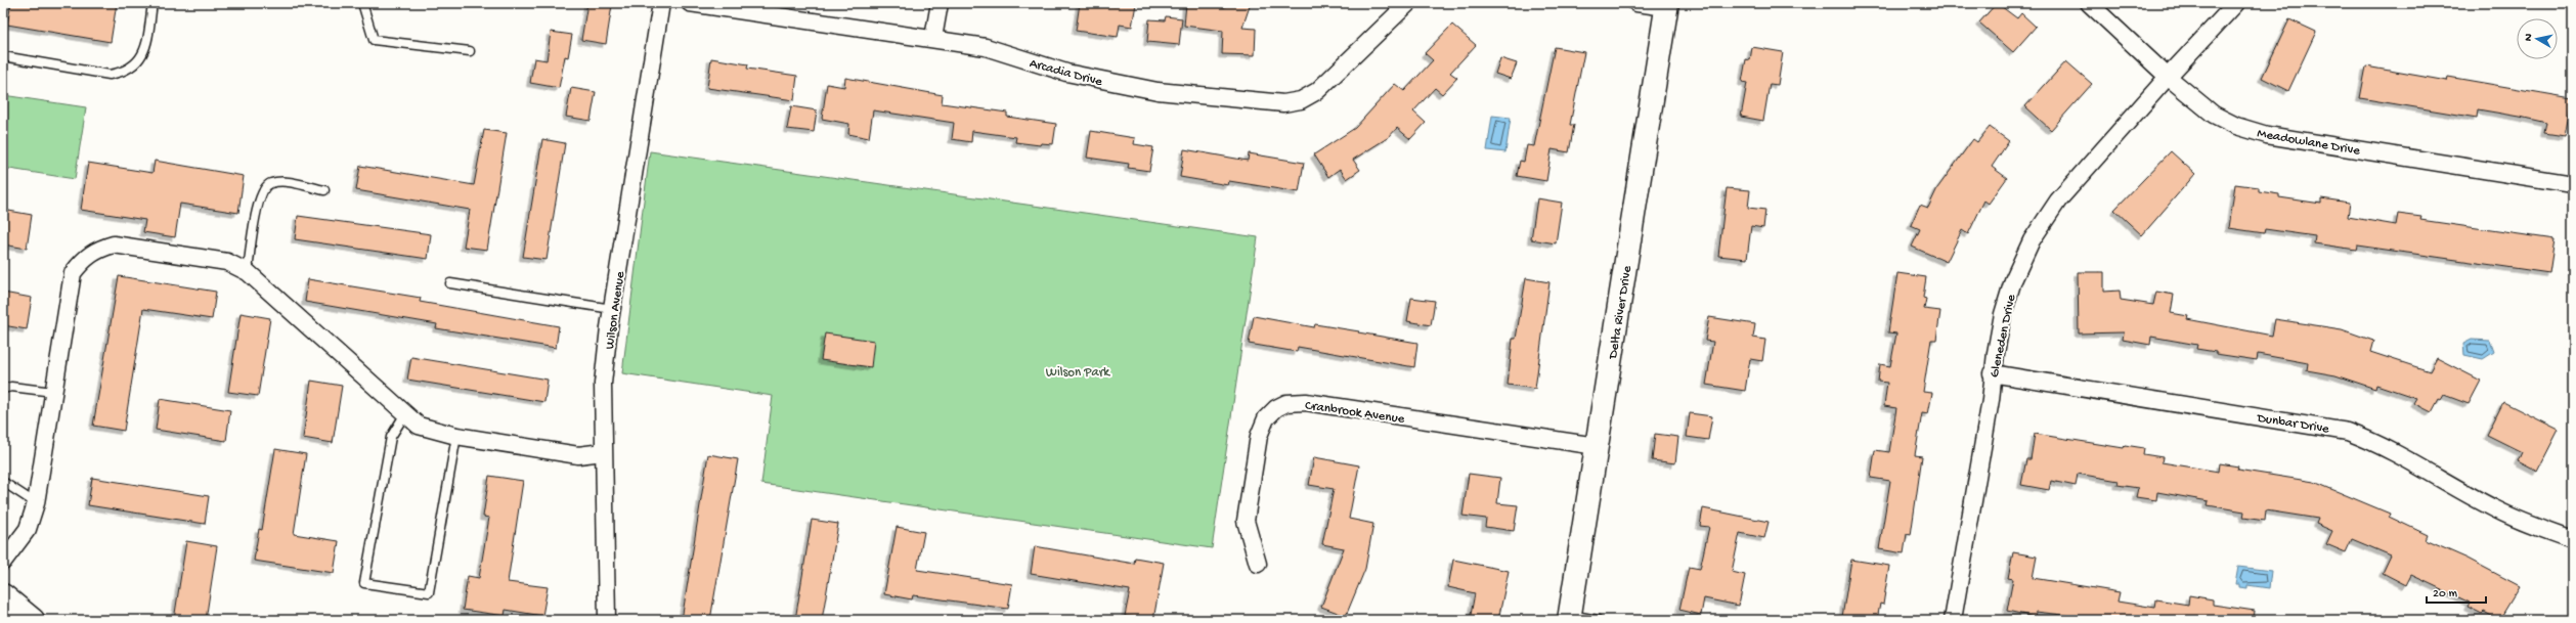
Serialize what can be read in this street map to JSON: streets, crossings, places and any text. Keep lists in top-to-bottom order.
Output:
{
  "streets": {
    "street": [
      "Arcadia Drive",
      "Meadowlane Drive",
      "Wilson Avenue",
      "Delta River Drive",
      "Gleneden Drive",
      "Cranbrook Avenue",
      "Dunbar Drive"
    ]
  },
  "crossings": [
    ["Meadowlane Drive", "Gleneden Drive"],
    ["Delta River Drive", "Cranbrook Avenue"],
    ["Gleneden Drive", "Dunbar Drive"]
  ],
  "parks": ["Wilson Park"],
  "scale_bar": "20 m",
  "north": "left"
}
